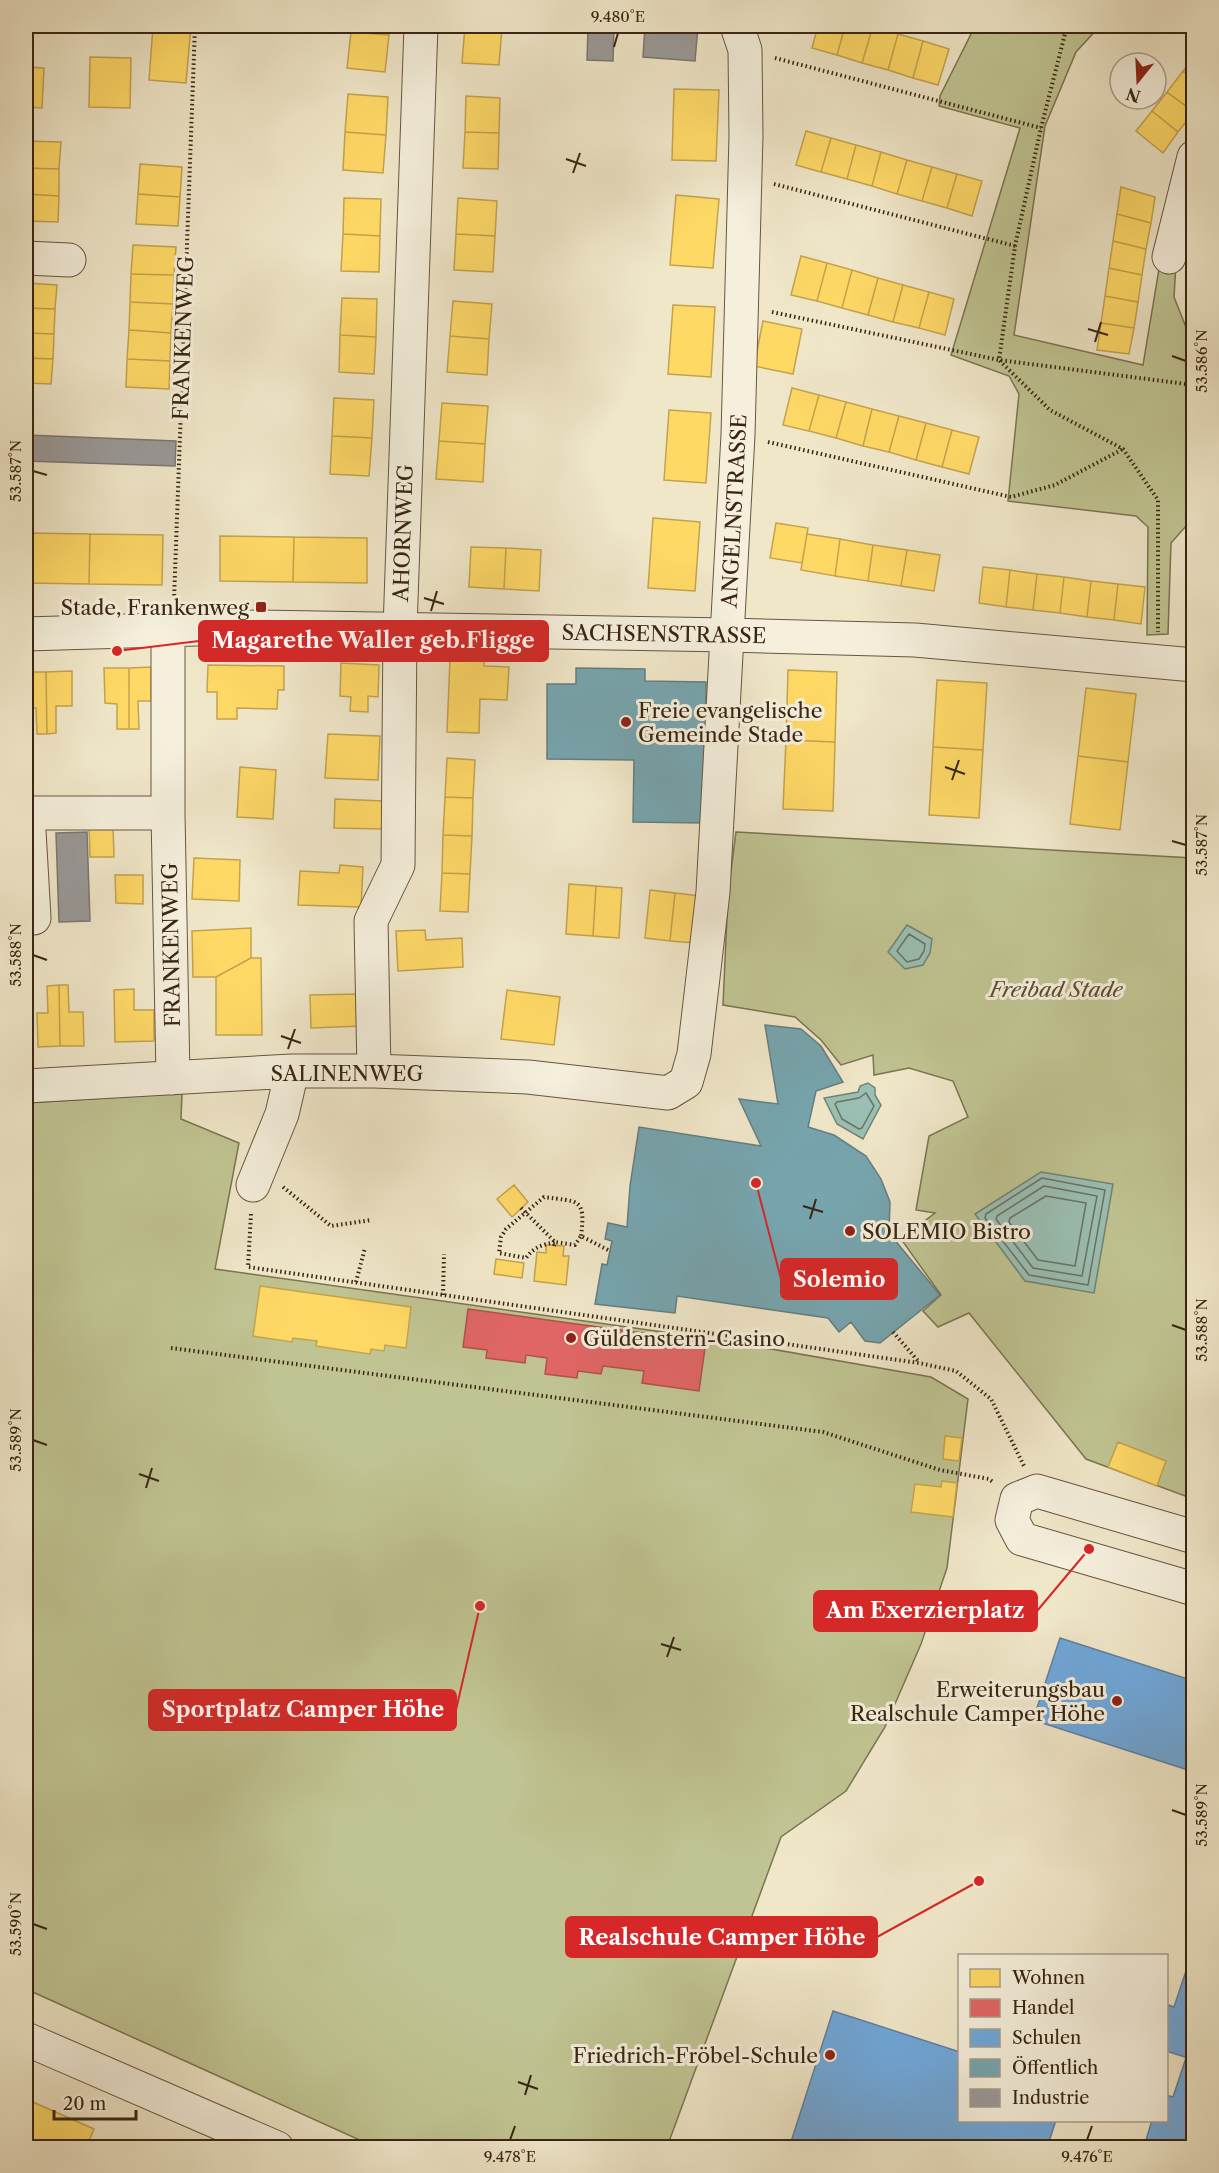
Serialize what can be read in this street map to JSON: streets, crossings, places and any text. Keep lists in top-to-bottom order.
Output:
{
  "streets": {
    "street": [
      "FRANKENWEG",
      "ANGELNSTRASSE",
      "AHORNWEG",
      "SACHSENSTRASSE",
      "SALINENWEG"
    ]
  },
  "crossings": [
    ["FRANKENWEG", "SACHSENSTRASSE"],
    ["FRANKENWEG", "SALINENWEG"],
    ["ANGELNSTRASSE", "SACHSENSTRASSE"],
    ["ANGELNSTRASSE", "SALINENWEG"],
    ["AHORNWEG", "SACHSENSTRASSE"],
    ["AHORNWEG", "SALINENWEG"]
  ],
  "parks": ["Freibad Stade"],
  "places": {
    "transit": ["Stade, Frankenweg"],
    "other": [
      "Magarethe Waller geb.Fligge",
      "Freie evangelische Gemeinde Stade",
      "Solemio",
      "SOLEMIO Bistro",
      "Güldenstern-Casino",
      "Am Exerzierplatz",
      "Sportplatz Camper Höhe",
      "Erweiterungsbau Realschule Camper Höhe",
      "Realschule Camper Höhe",
      "Friedrich-Fröbel-Schule"
    ]
  },
  "legend": [
    "Wohnen",
    "Handel",
    "Schulen",
    "Öffentlich",
    "Industrie"
  ],
  "scale_bar": "20 m",
  "north": "bottom",
  "coordinates": [
    "9.480°E",
    "53.586°N",
    "53.587°N",
    "53.588°N",
    "53.589°N",
    "53.590°N",
    "9.478°E",
    "9.476°E"
  ]
}
